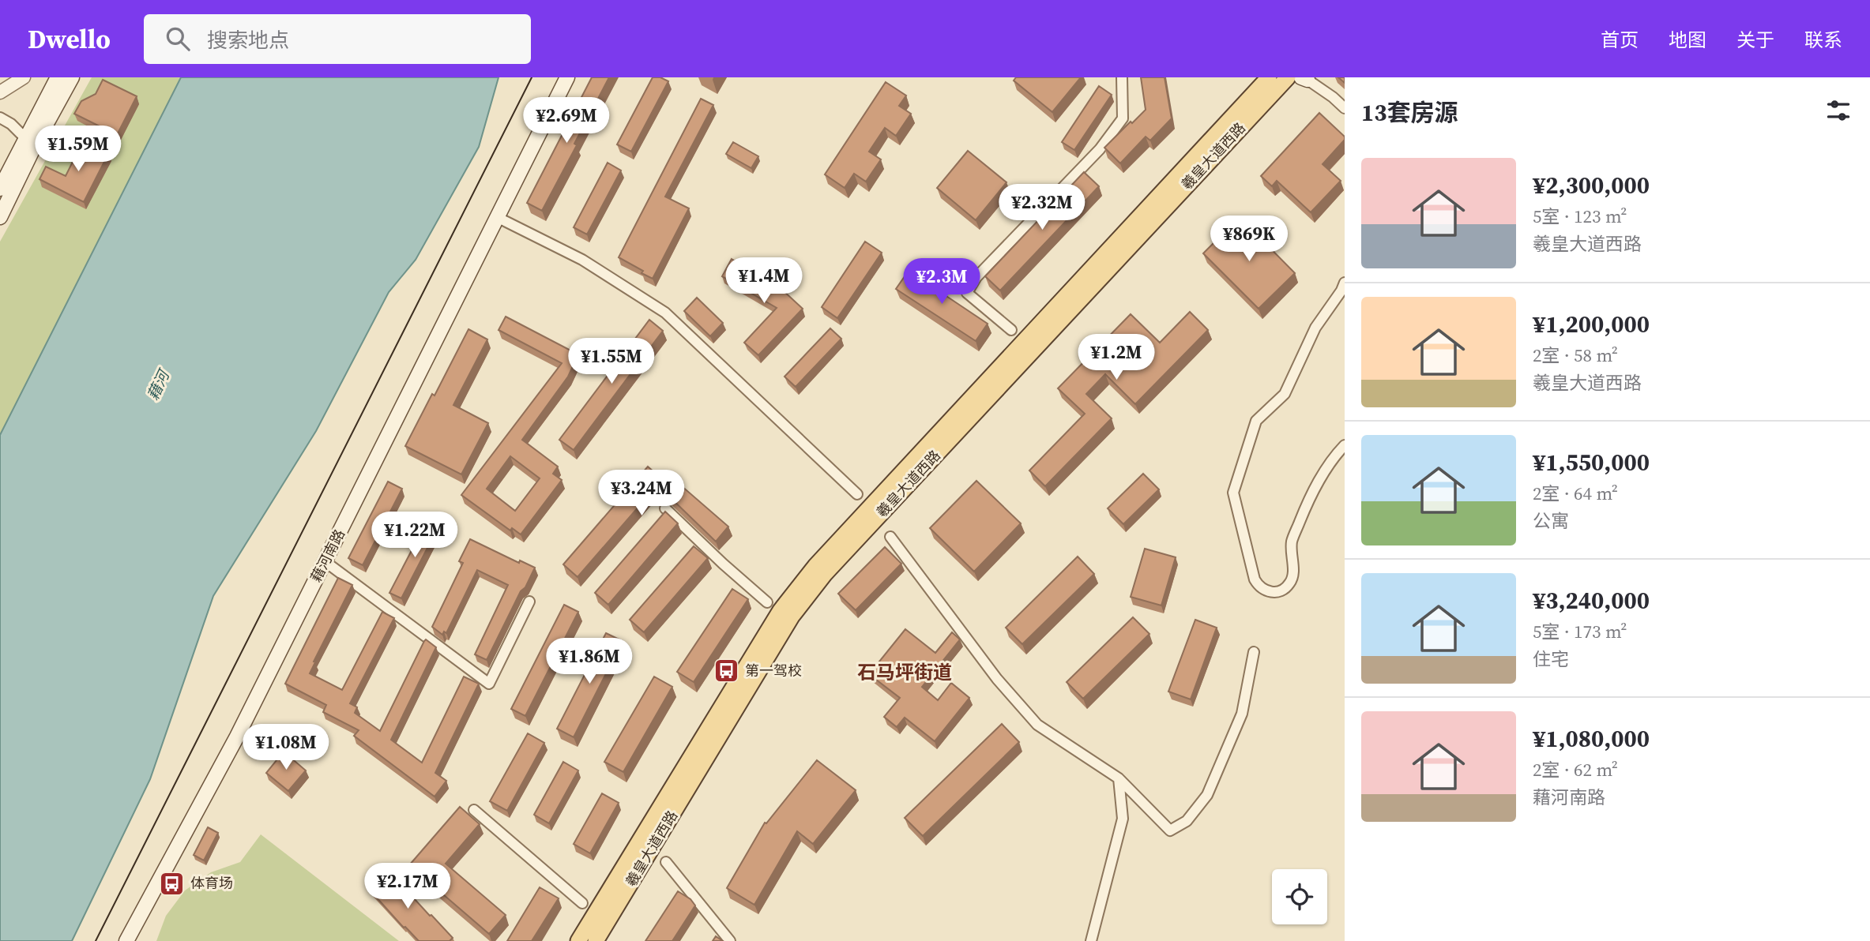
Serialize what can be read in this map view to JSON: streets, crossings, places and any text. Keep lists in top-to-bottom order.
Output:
{
  "streets": {
    "main road": ["羲皇大道西路", "藉河南路"]
  },
  "districts": ["石马坪街道"],
  "water": ["藉河"],
  "places": {
    "bus stop": ["第一驾校", "体育场"]
  },
  "page": {
    "header": "Dwello",
    "search": "搜索地点",
    "nav": [
      "首页",
      "地图",
      "关于",
      "联系"
    ],
    "heading": "13套房源",
    "price": [
      "¥2.69M",
      "¥1.59M",
      "¥2.32M",
      "¥869K",
      "¥1.4M",
      "¥2.3M",
      "¥1.2M",
      "¥1.55M",
      "¥3.24M",
      "¥1.22M",
      "¥1.86M",
      "¥1.08M",
      "¥2.17M"
    ],
    "list": [
      {
        "name": "¥2,300,000",
        "note": "5室 · 123 m² · 羲皇大道西路"
      },
      {
        "name": "¥1,200,000",
        "note": "2室 · 58 m² · 羲皇大道西路"
      },
      {
        "name": "¥1,550,000",
        "note": "2室 · 64 m² · 公寓"
      },
      {
        "name": "¥3,240,000",
        "note": "5室 · 173 m² · 住宅"
      },
      {
        "name": "¥1,080,000",
        "note": "2室 · 62 m² · 藉河南路"
      }
    ]
  }
}
